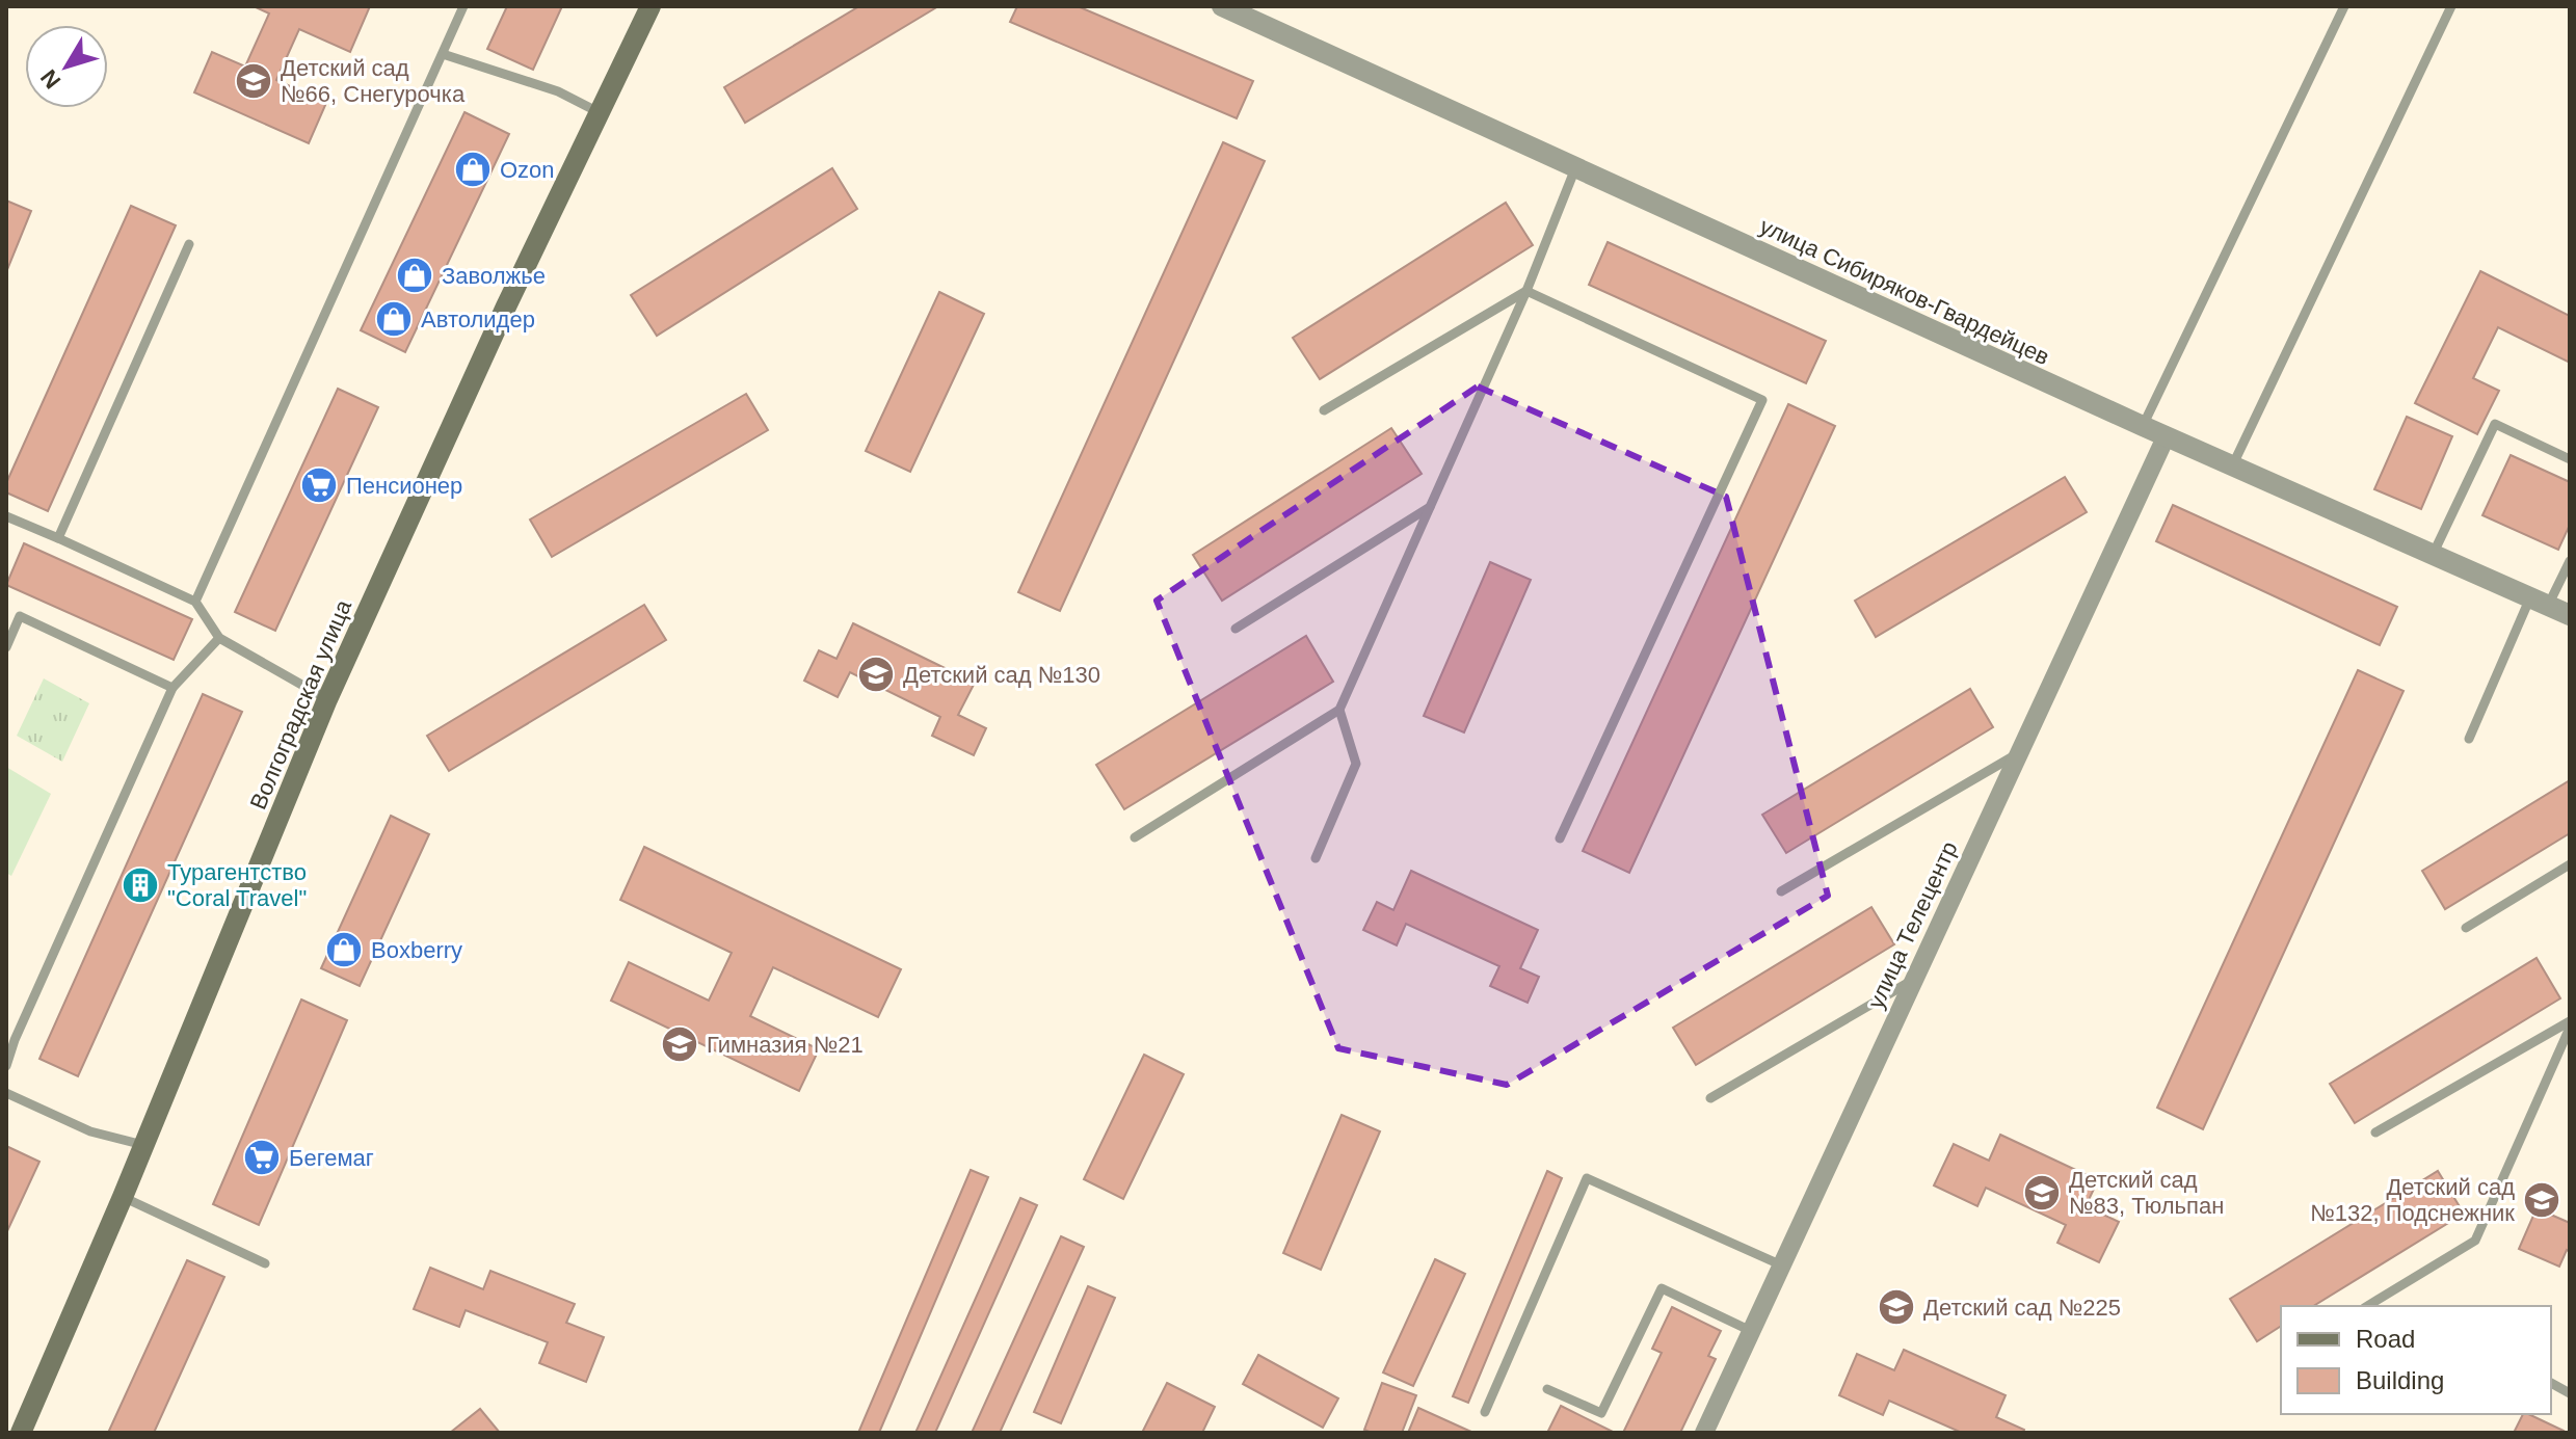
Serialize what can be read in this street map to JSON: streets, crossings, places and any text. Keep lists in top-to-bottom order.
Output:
{
  "streets": {
    "main road": ["Волгоградская улица"],
    "street": ["улица Сибиряков-Гвардейцев", "улица Телецентр"]
  },
  "crossings": [
    ["улица Сибиряков-Гвардейцев", "улица Телецентр"]
  ],
  "places": {
    "school or university": [
      "Детский сад №66, Снегурочка",
      "Детский сад №130",
      "Гимназия №21",
      "Детский сад №83, Тюльпан",
      "Детский сад №132, Подснежник",
      "Детский сад №225"
    ],
    "shop": [
      "Ozon",
      "Заволжье",
      "Автолидер",
      "Boxberry"
    ],
    "supermarket": ["Пенсионер", "Бегемаг"],
    "building": ["Турагентство \"Coral Travel\""]
  },
  "legend": ["Road", "Building"],
  "north": "bottom left"
}
